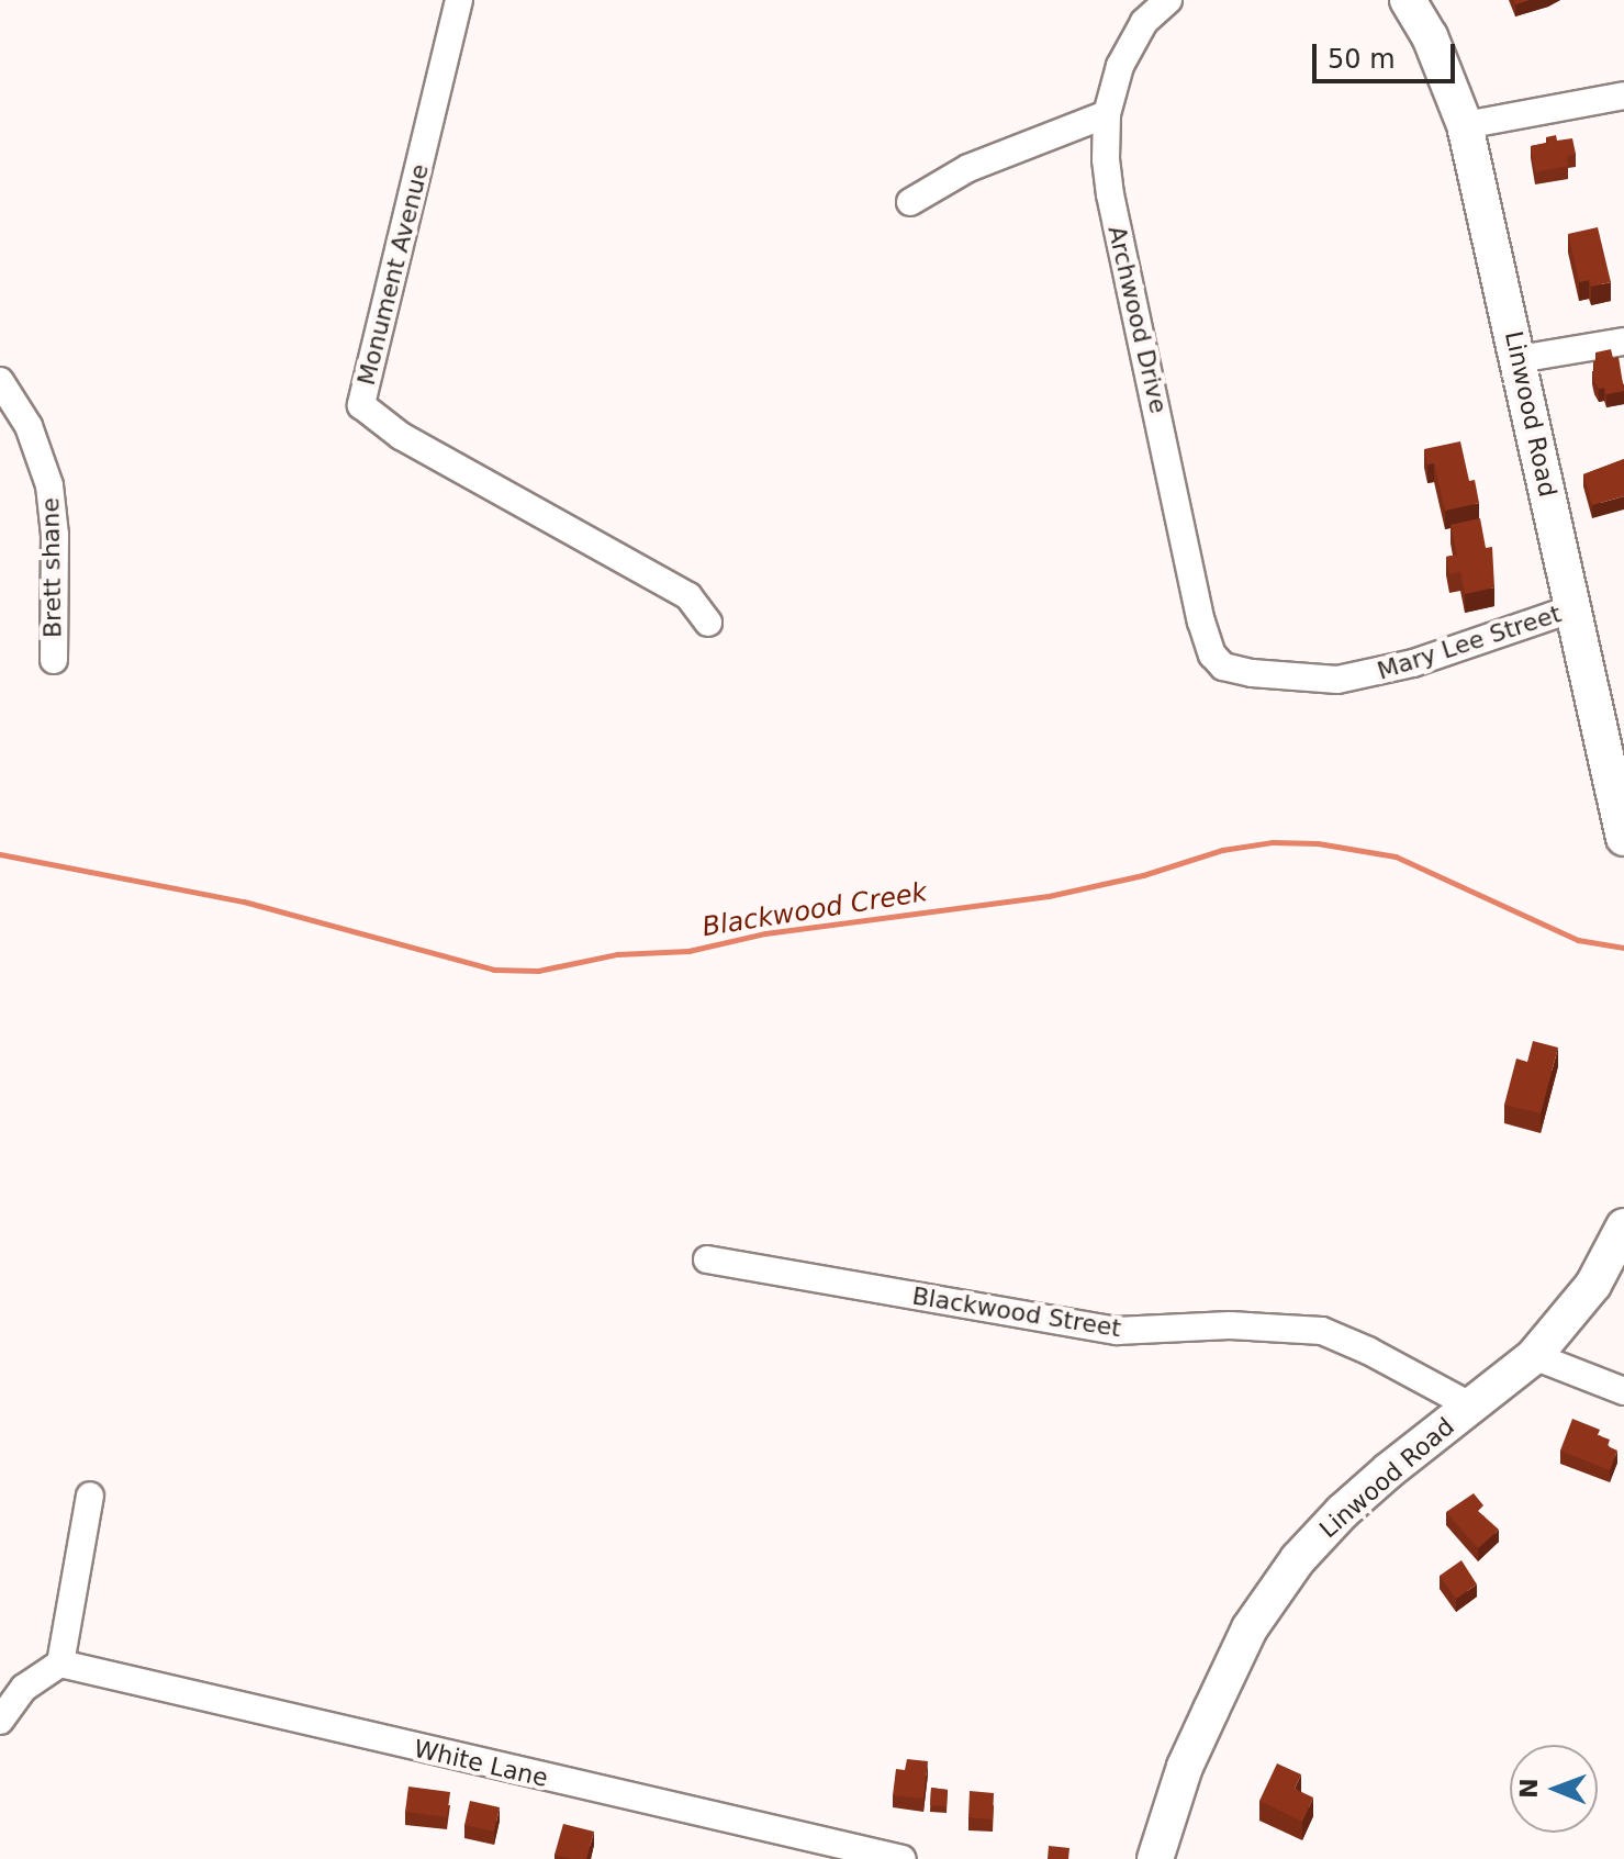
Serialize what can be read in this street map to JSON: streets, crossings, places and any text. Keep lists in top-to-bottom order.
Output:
{
  "streets": {
    "main road": ["Linwood Road"],
    "street": [
      "Monument Avenue",
      "Archwood Drive",
      "Brett shane",
      "Mary Lee Street",
      "Blackwood Street",
      "White Lane"
    ]
  },
  "crossings": [
    ["Archwood Drive", "Mary Lee Street"],
    ["Linwood Road", "Mary Lee Street"],
    ["Linwood Road", "Blackwood Street"]
  ],
  "water": ["Blackwood Creek"],
  "scale_bar": "50 m",
  "north": "left"
}
